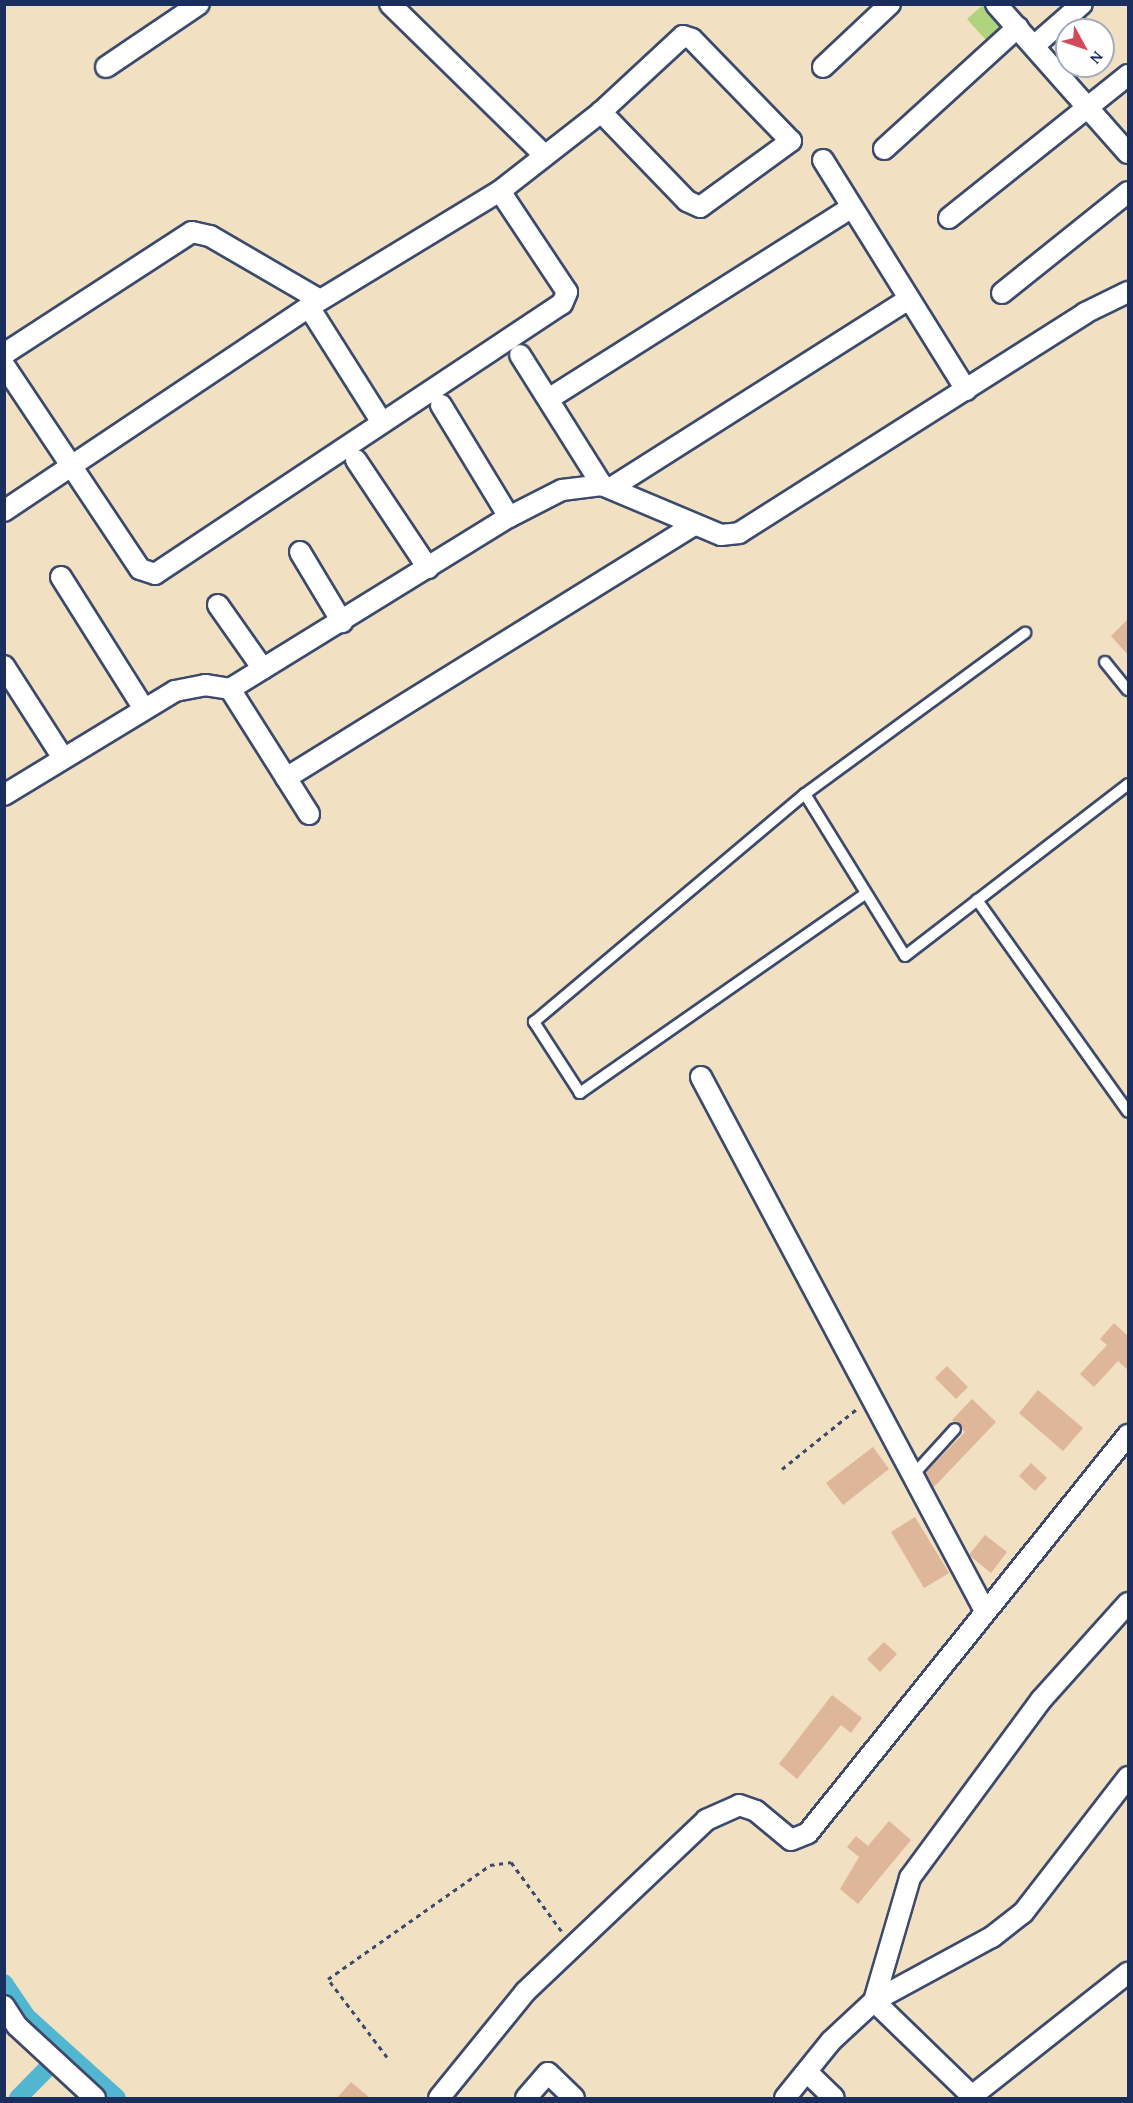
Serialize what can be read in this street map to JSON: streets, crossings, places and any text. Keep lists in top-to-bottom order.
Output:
{
  "north": "bottom right"
}
